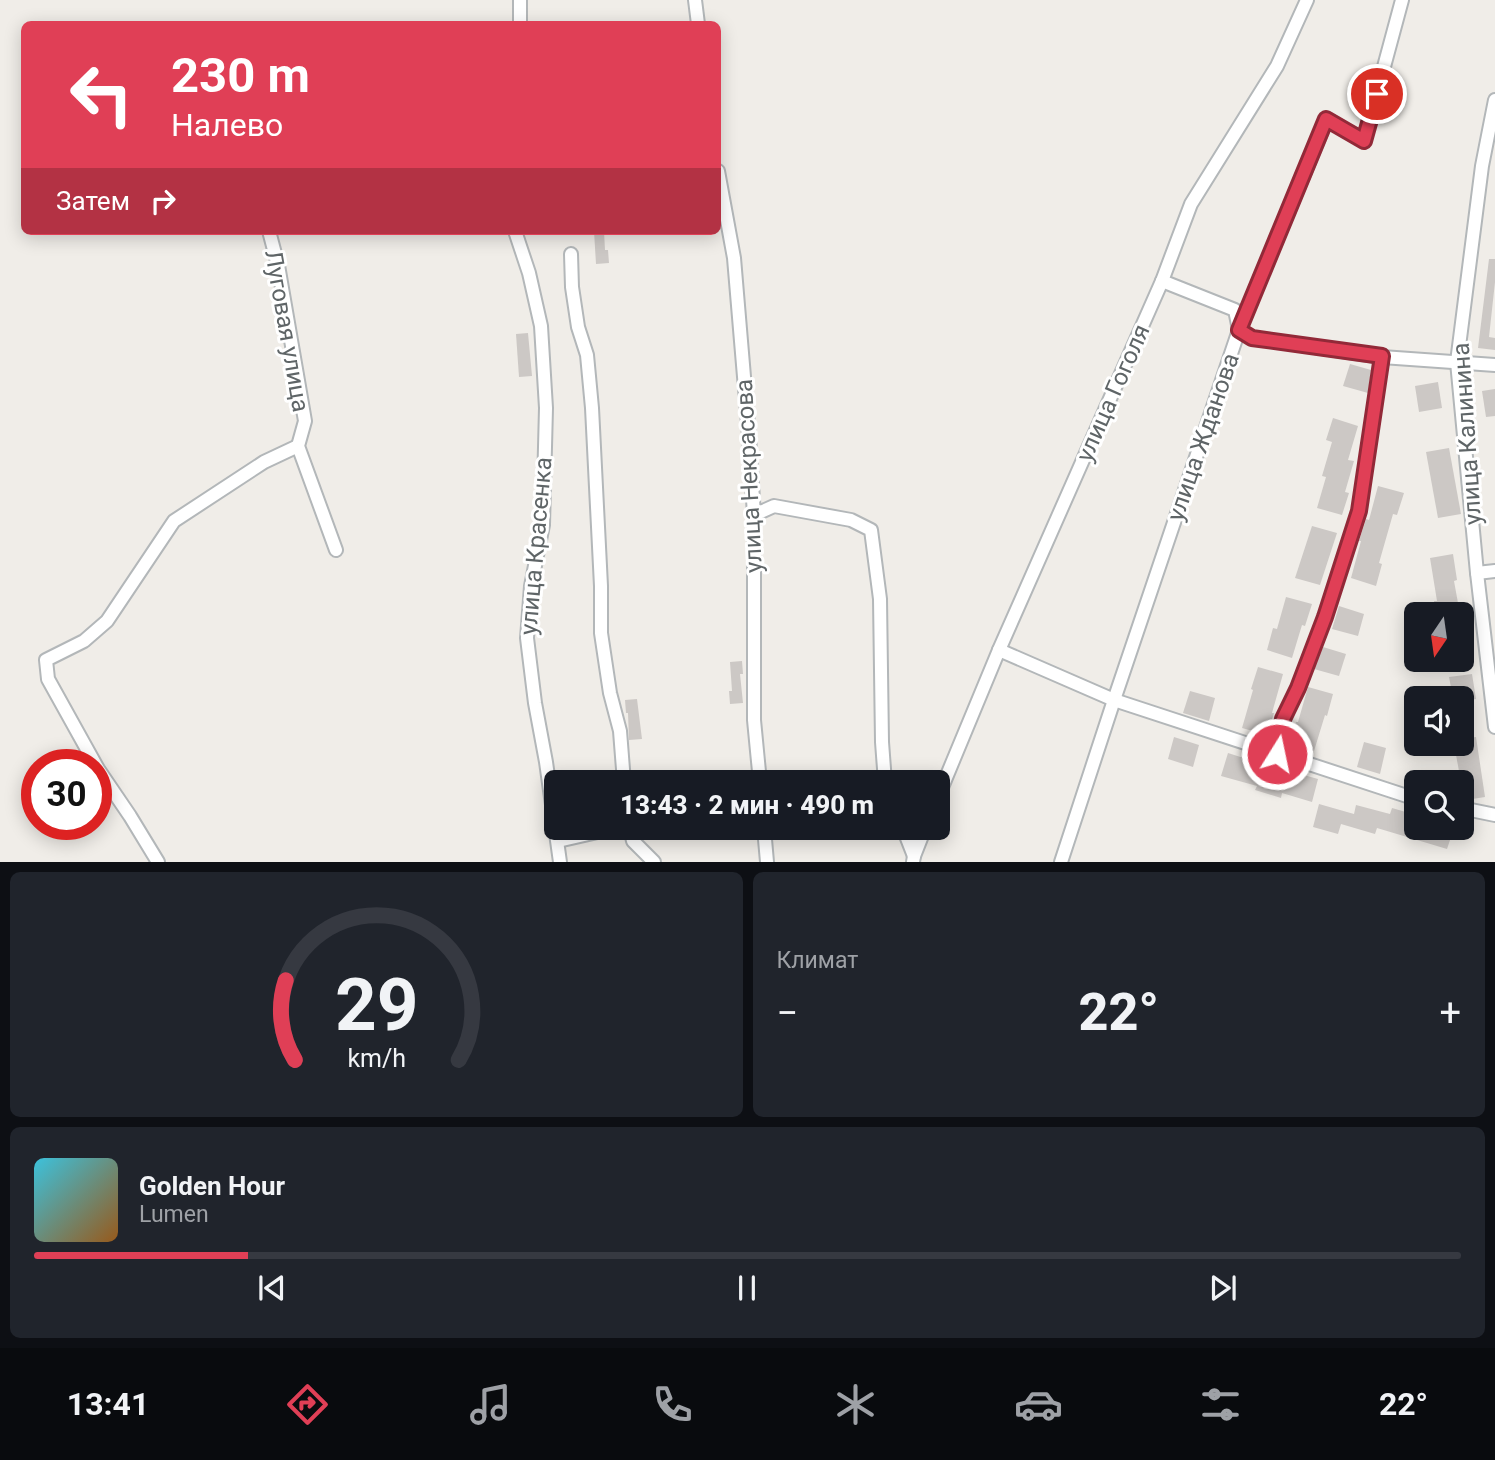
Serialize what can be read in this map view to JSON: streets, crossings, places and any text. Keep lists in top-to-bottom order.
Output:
{
  "streets": {
    "street": [
      "Луговая улица",
      "улица Гоголя",
      "улица Калинина",
      "улица Жданова",
      "улица Некрасова",
      "улица Красенка"
    ]
  },
  "north": "bottom",
  "page": {
    "turn": ["230 m", "Налево"],
    "then": "Затем",
    "limit": "30",
    "trip": "13:43 · 2 мин · 490 m",
    "tile": "Климат",
    "heat": ["−", "22°", "+"],
    "song": ["Golden Hour", "Lumen"],
    "tabs": ["13:41", "22°"],
    "gauge": ["29", "km/h"]
  }
}
